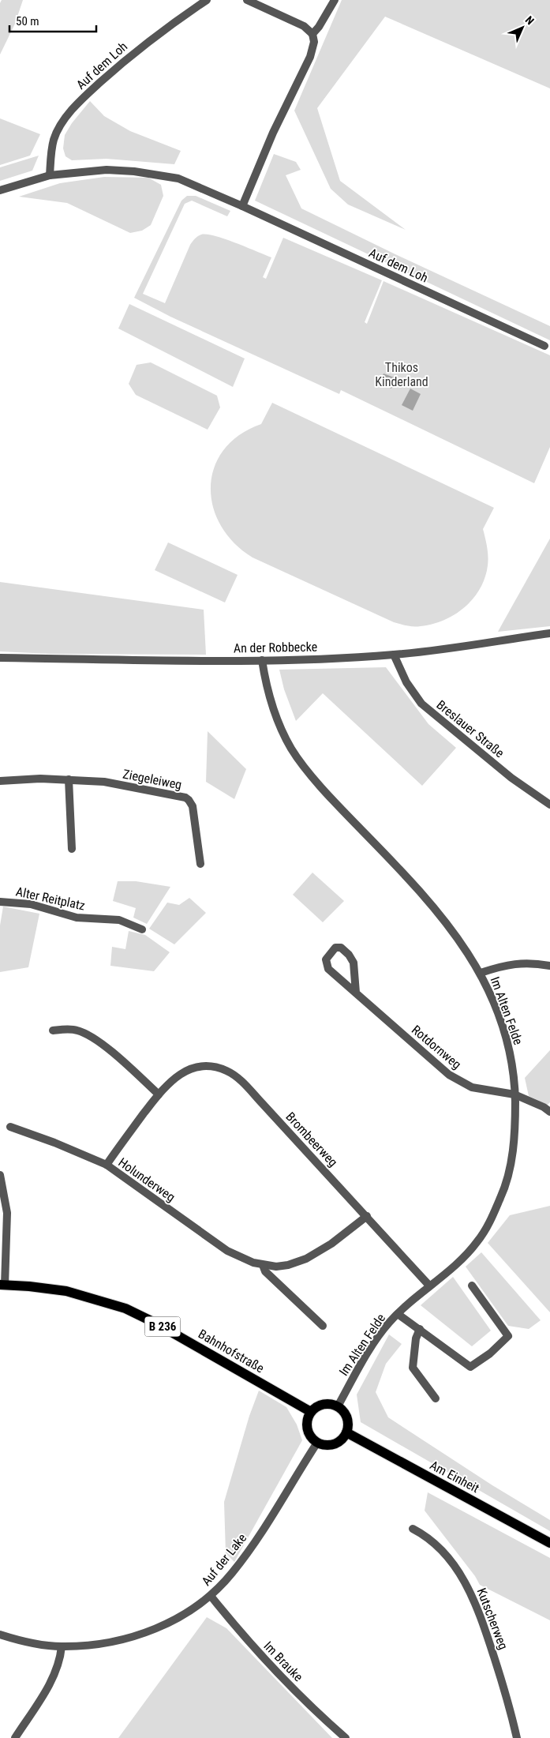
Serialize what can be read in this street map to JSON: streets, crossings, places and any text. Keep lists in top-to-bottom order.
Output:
{
  "streets": {
    "main road": ["B 236", "Bahnhofstraße", "Am Einheit"],
    "street": [
      "Auf dem Loh",
      "An der Robbecke",
      "Breslauer Straße",
      "Ziegeleiweg",
      "Alter Reitplatz",
      "Im Alten Felde",
      "Rotdornweg",
      "Brombeerweg",
      "Holunderweg",
      "Auf der Lake",
      "Kutscherweg",
      "Im Brauke"
    ]
  },
  "crossings": [
    ["An der Robbecke", "Breslauer Straße"],
    ["An der Robbecke", "Im Alten Felde"],
    ["Im Alten Felde", "Rotdornweg"],
    ["Im Alten Felde", "Brombeerweg"],
    ["Im Alten Felde", "Bahnhofstraße"],
    ["Im Alten Felde", "Am Einheit"],
    ["Im Alten Felde", "Auf der Lake"],
    ["Brombeerweg", "Holunderweg"],
    ["Bahnhofstraße", "Am Einheit"],
    ["Bahnhofstraße", "Auf der Lake"],
    ["Am Einheit", "Auf der Lake"],
    ["Auf der Lake", "Im Brauke"]
  ],
  "parks": ["Thikos Kinderland"],
  "scale_bar": "50 m",
  "north": "top right"
}
